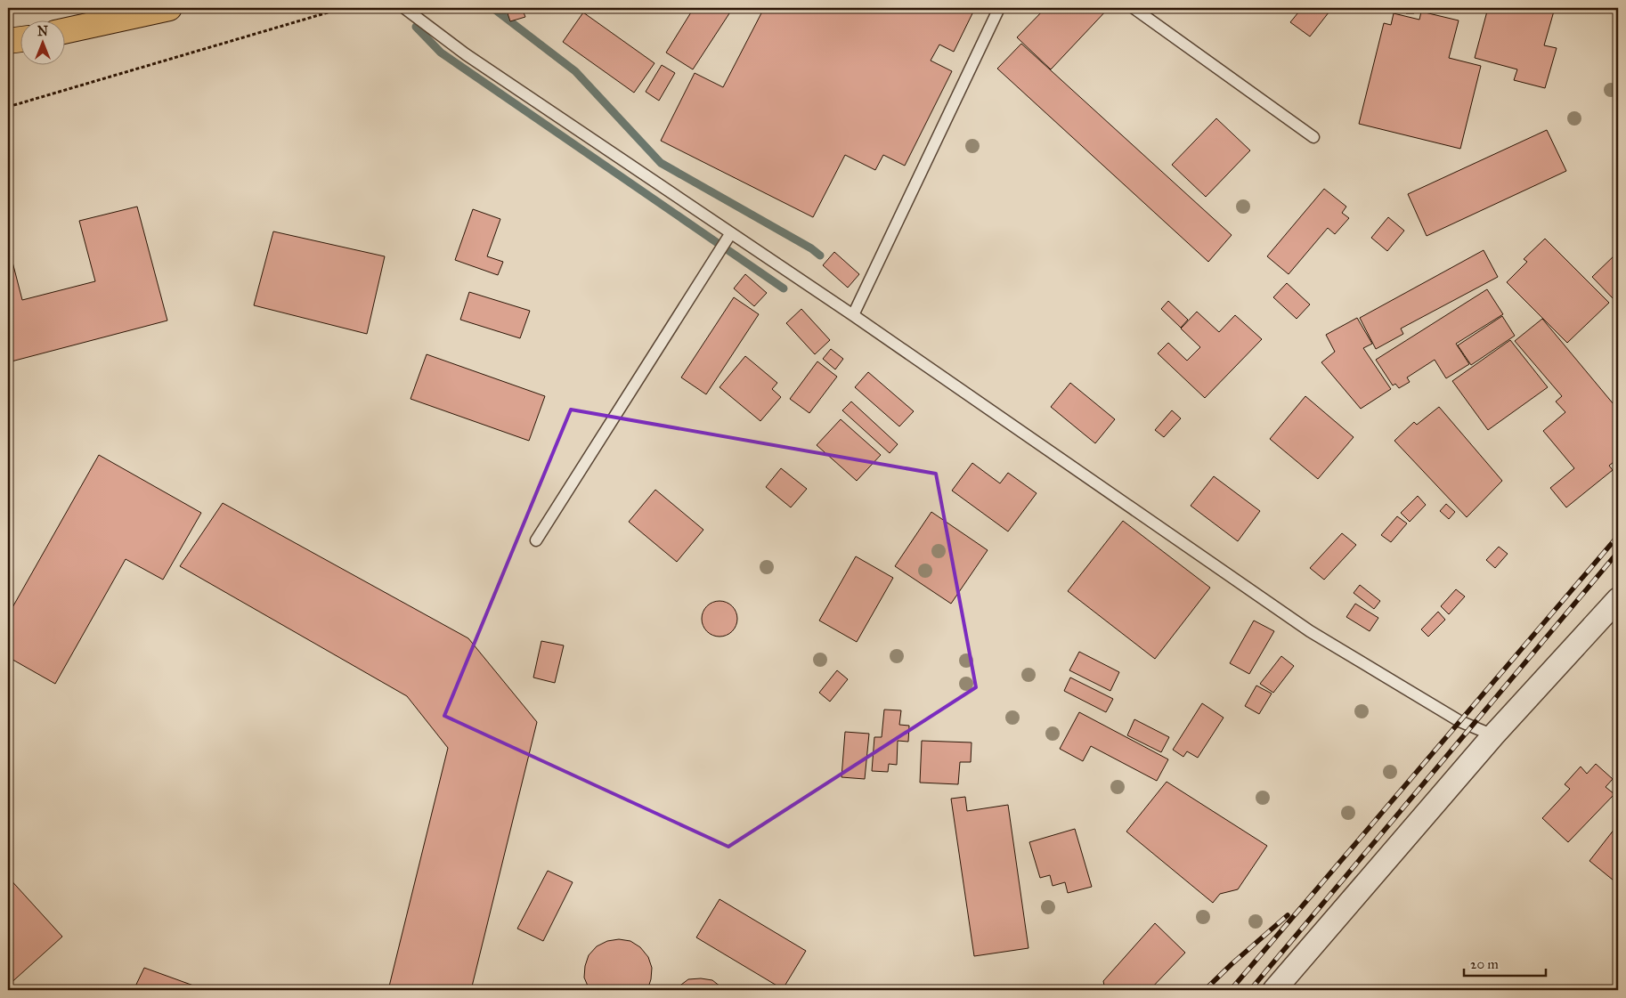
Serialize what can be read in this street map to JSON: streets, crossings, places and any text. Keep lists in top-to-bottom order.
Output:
{
  "scale_bar": "20 m",
  "north": "top"
}
